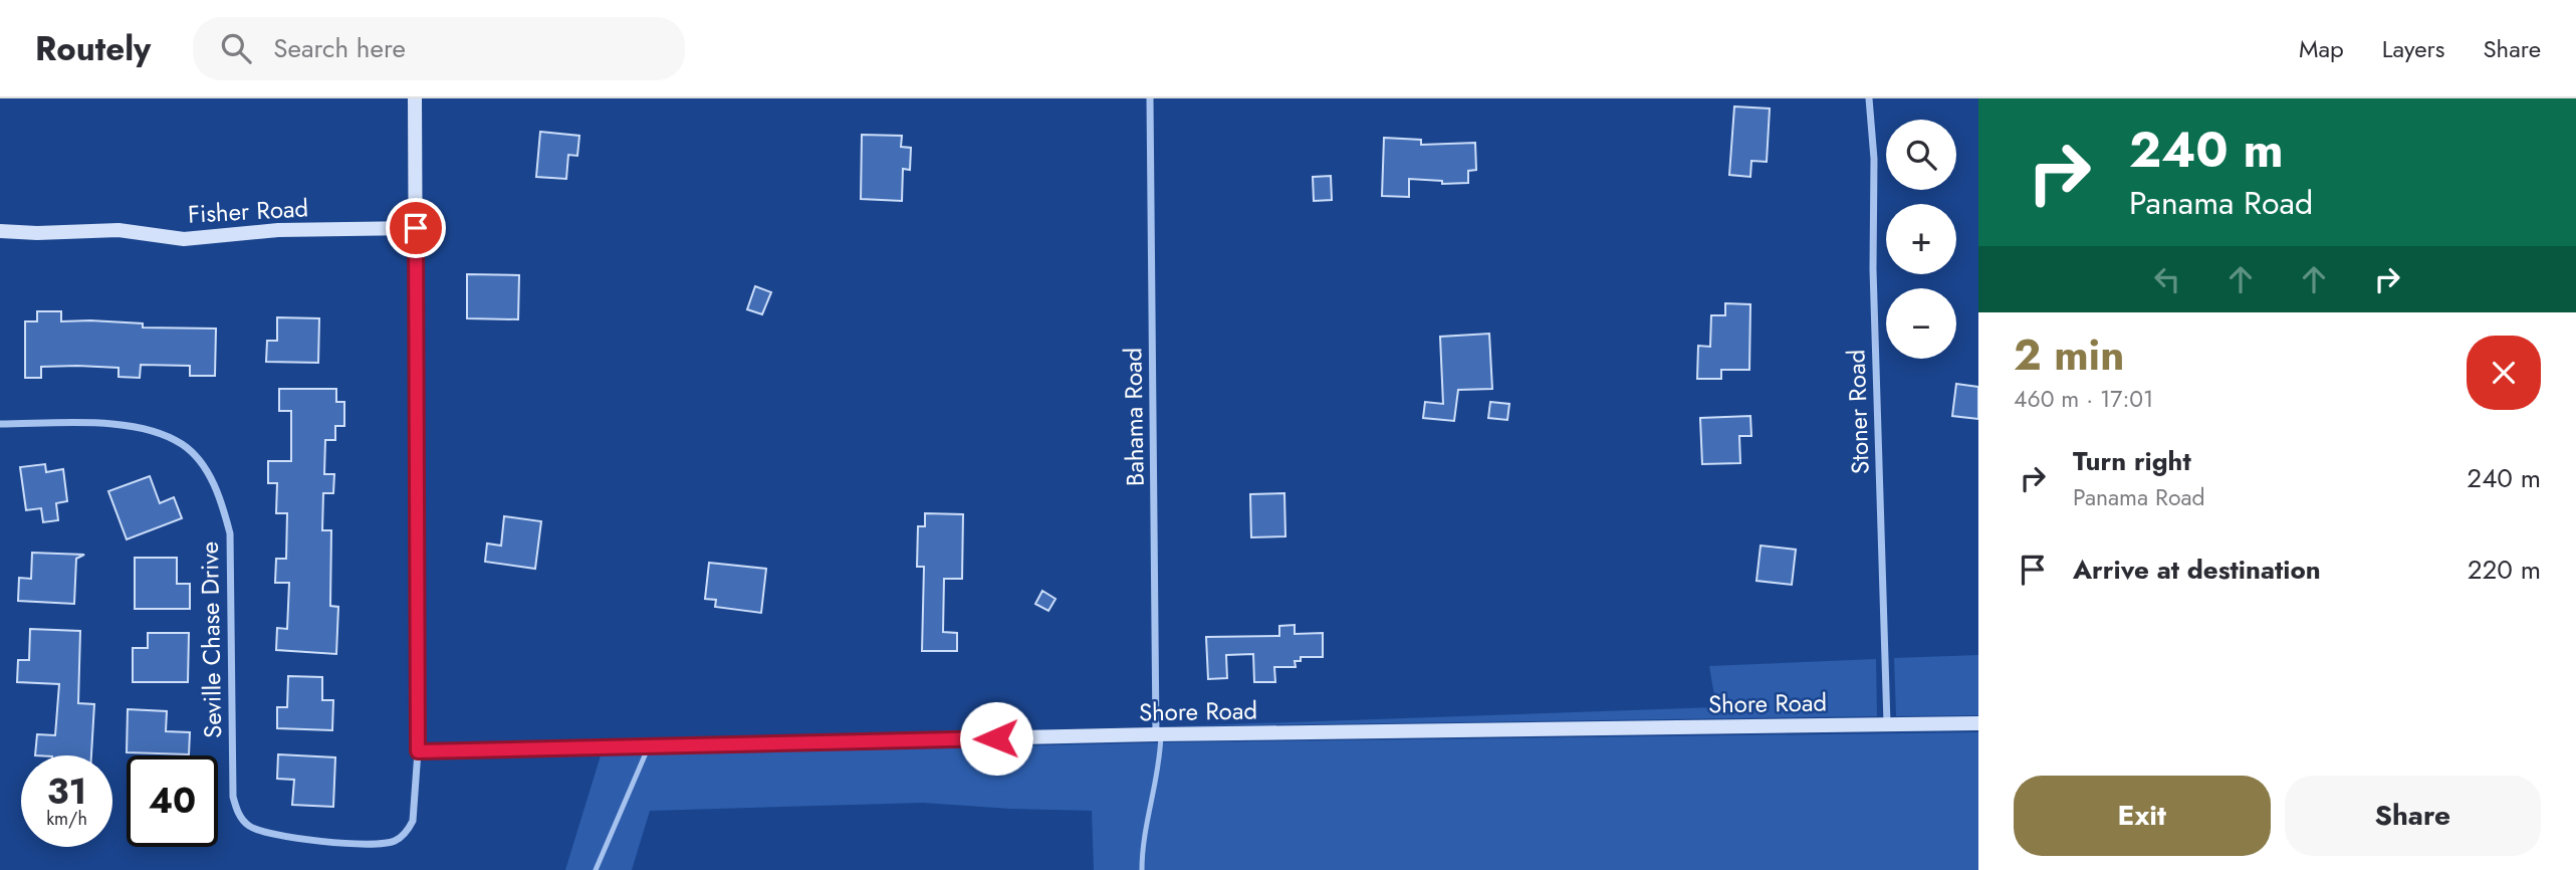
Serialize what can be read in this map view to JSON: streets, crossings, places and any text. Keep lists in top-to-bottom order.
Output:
{
  "streets": {
    "street": [
      "Fisher Road",
      "Stoner Road",
      "Bahama Road",
      "Seville Chase Drive",
      "Shore Road"
    ]
  },
  "crossings": [
    ["Stoner Road", "Shore Road"],
    ["Bahama Road", "Shore Road"],
    ["Seville Chase Drive", "Shore Road"]
  ],
  "page": {
    "header": "Routely",
    "search": "Search here",
    "nav": ["Map", "Layers", "Share"],
    "turn": ["240 m", "Panama Road"],
    "map_buttons": ["+", "−"],
    "heading": ["2 min", "460 m · 17:01"],
    "list": [
      {
        "name": "Turn right",
        "note": "Panama Road",
        "value": "240 m"
      },
      {
        "name": "Arrive at destination",
        "value": "220 m"
      }
    ],
    "speed": "31 km/h",
    "limit": "40",
    "buttons": ["Exit", "Share"]
  }
}
